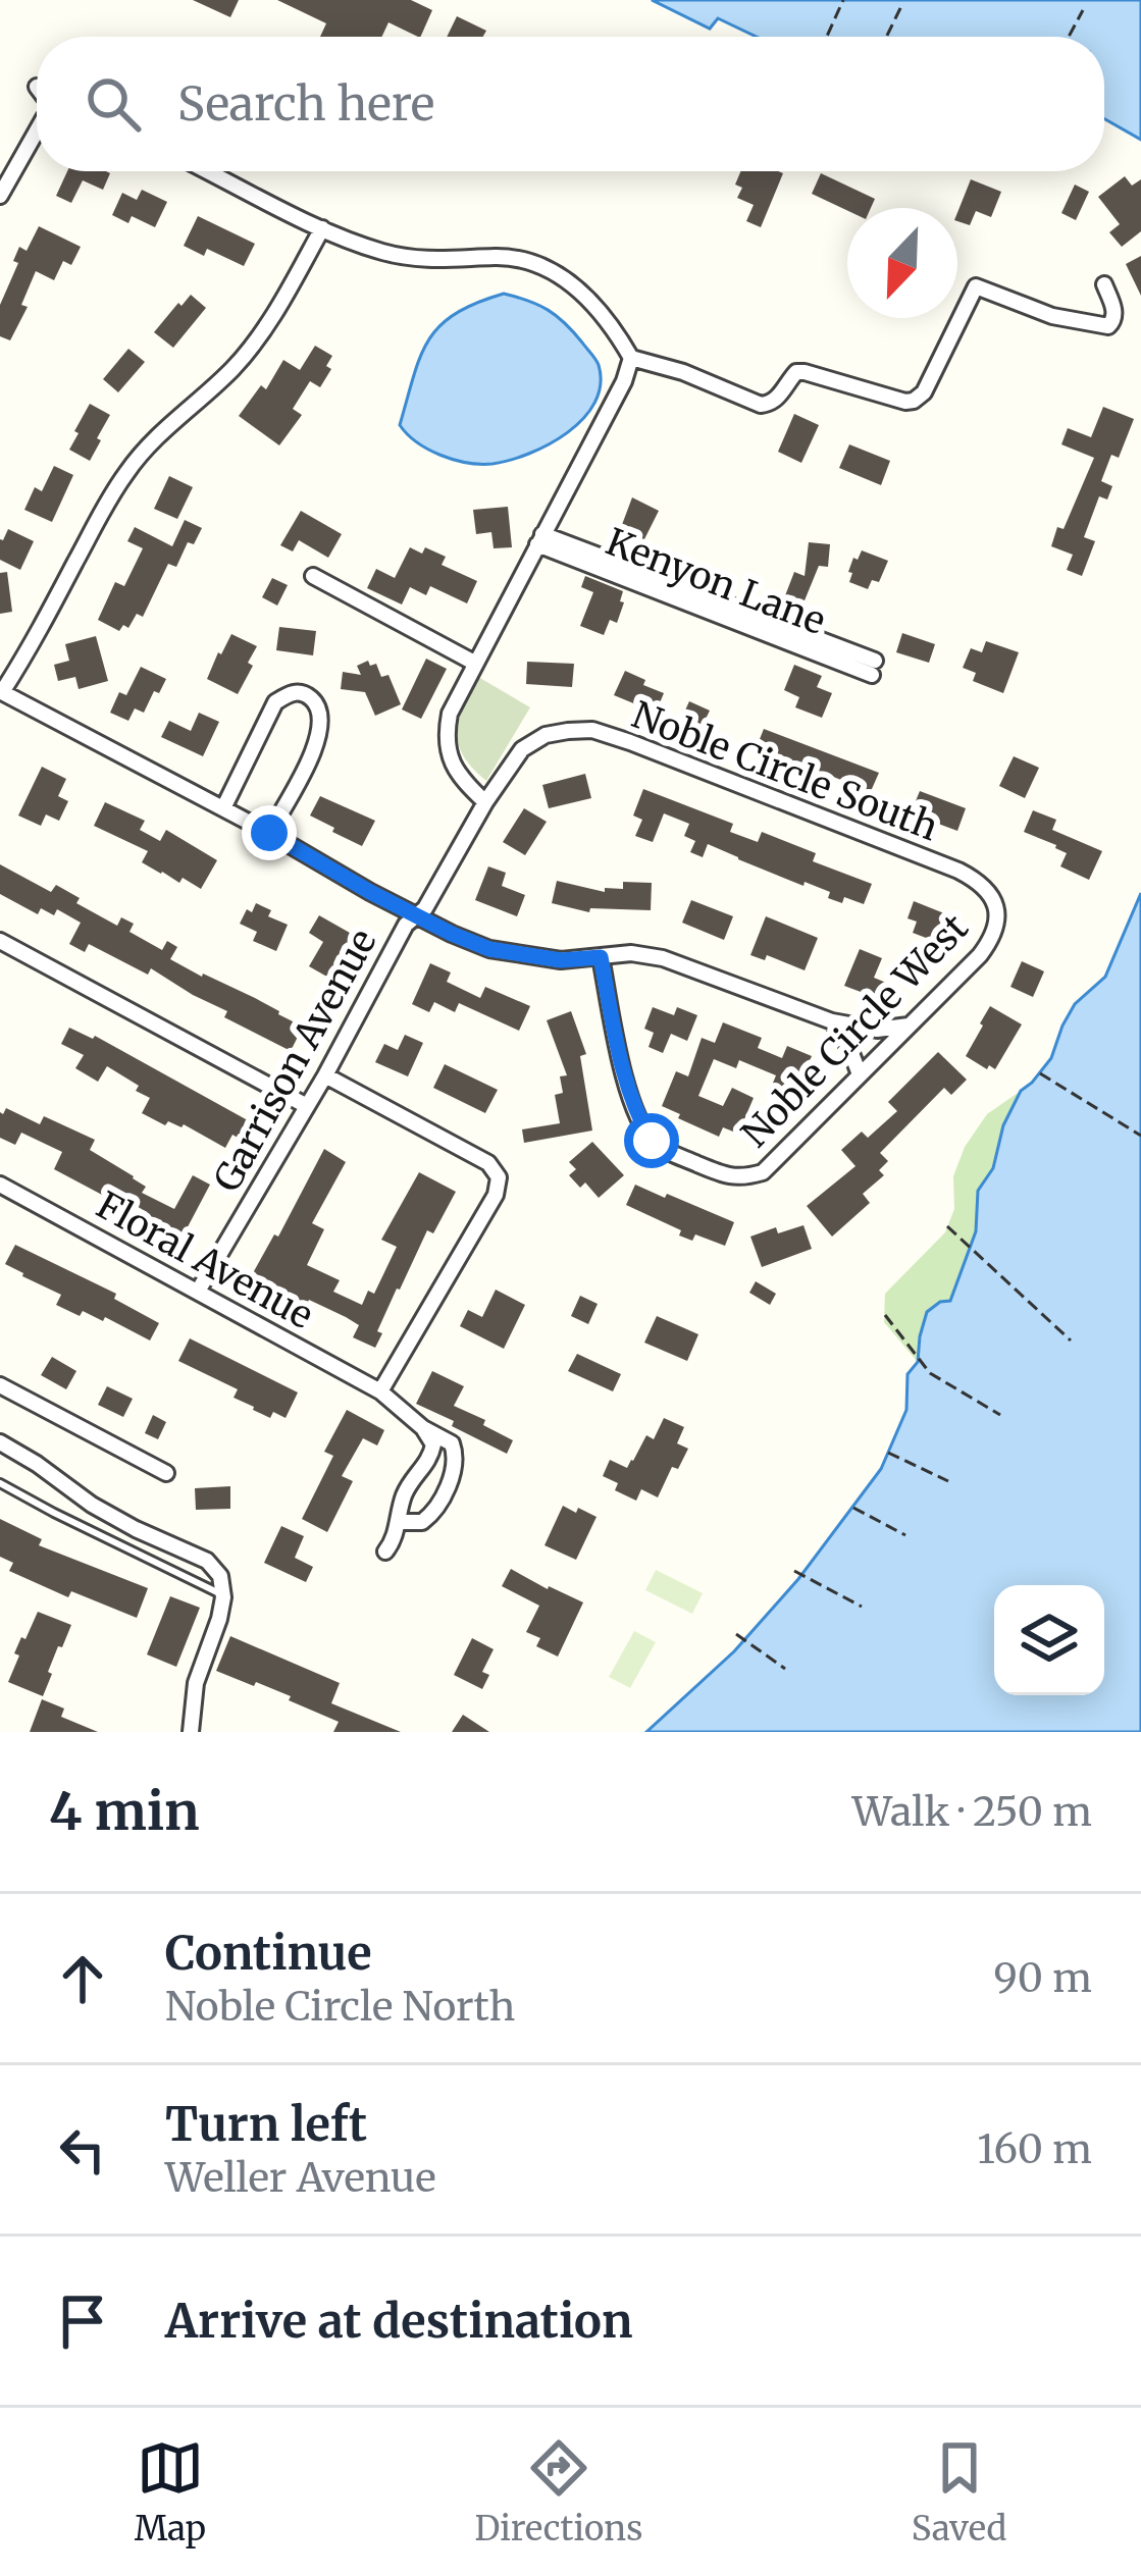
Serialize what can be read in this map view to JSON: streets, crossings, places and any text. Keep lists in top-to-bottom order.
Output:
{
  "streets": {
    "street": [
      "Noble Circle South",
      "Noble Circle West",
      "Garrison Avenue",
      "Floral Avenue"
    ]
  },
  "crossings": [
    ["Noble Circle South", "Noble Circle West"],
    ["Noble Circle South", "Garrison Avenue"],
    ["Garrison Avenue", "Floral Avenue"]
  ],
  "north": "bottom left",
  "page": {
    "search": "Search here",
    "heading": ["4 min", "Walk · 250 m"],
    "list": [
      ["Continue", "Noble Circle North", "90 m"],
      ["Turn left", "Weller Avenue", "160 m"],
      "Arrive at destination"
    ],
    "nav": ["Map", "Directions", "Saved"]
  }
}
